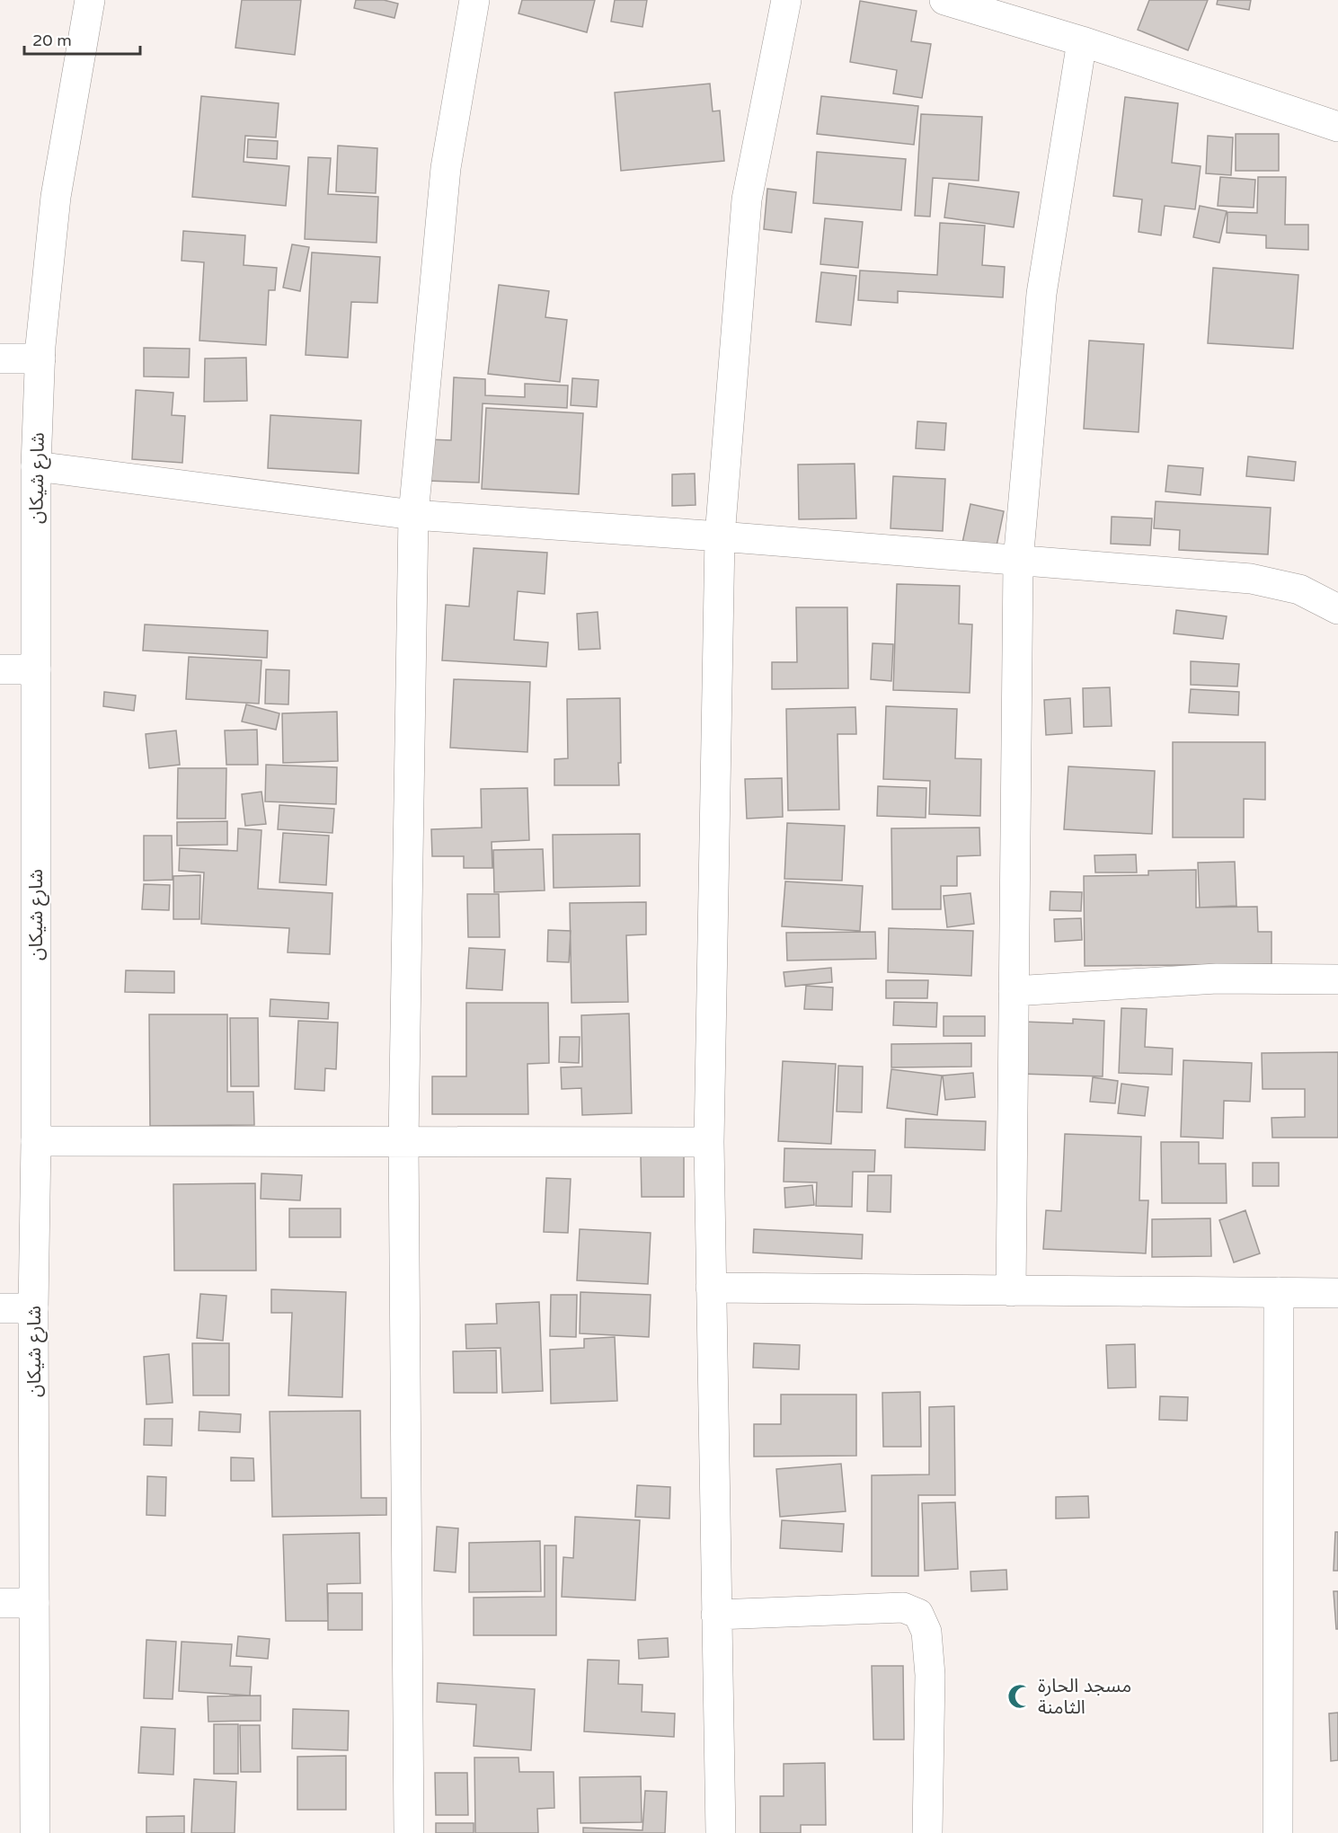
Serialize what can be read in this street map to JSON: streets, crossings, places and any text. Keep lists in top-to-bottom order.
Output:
{
  "streets": {
    "street": ["شارع شيكان"]
  },
  "places": {
    "mosque": ["مسجد الحارة الثامنة"]
  },
  "scale_bar": "20 m"
}
